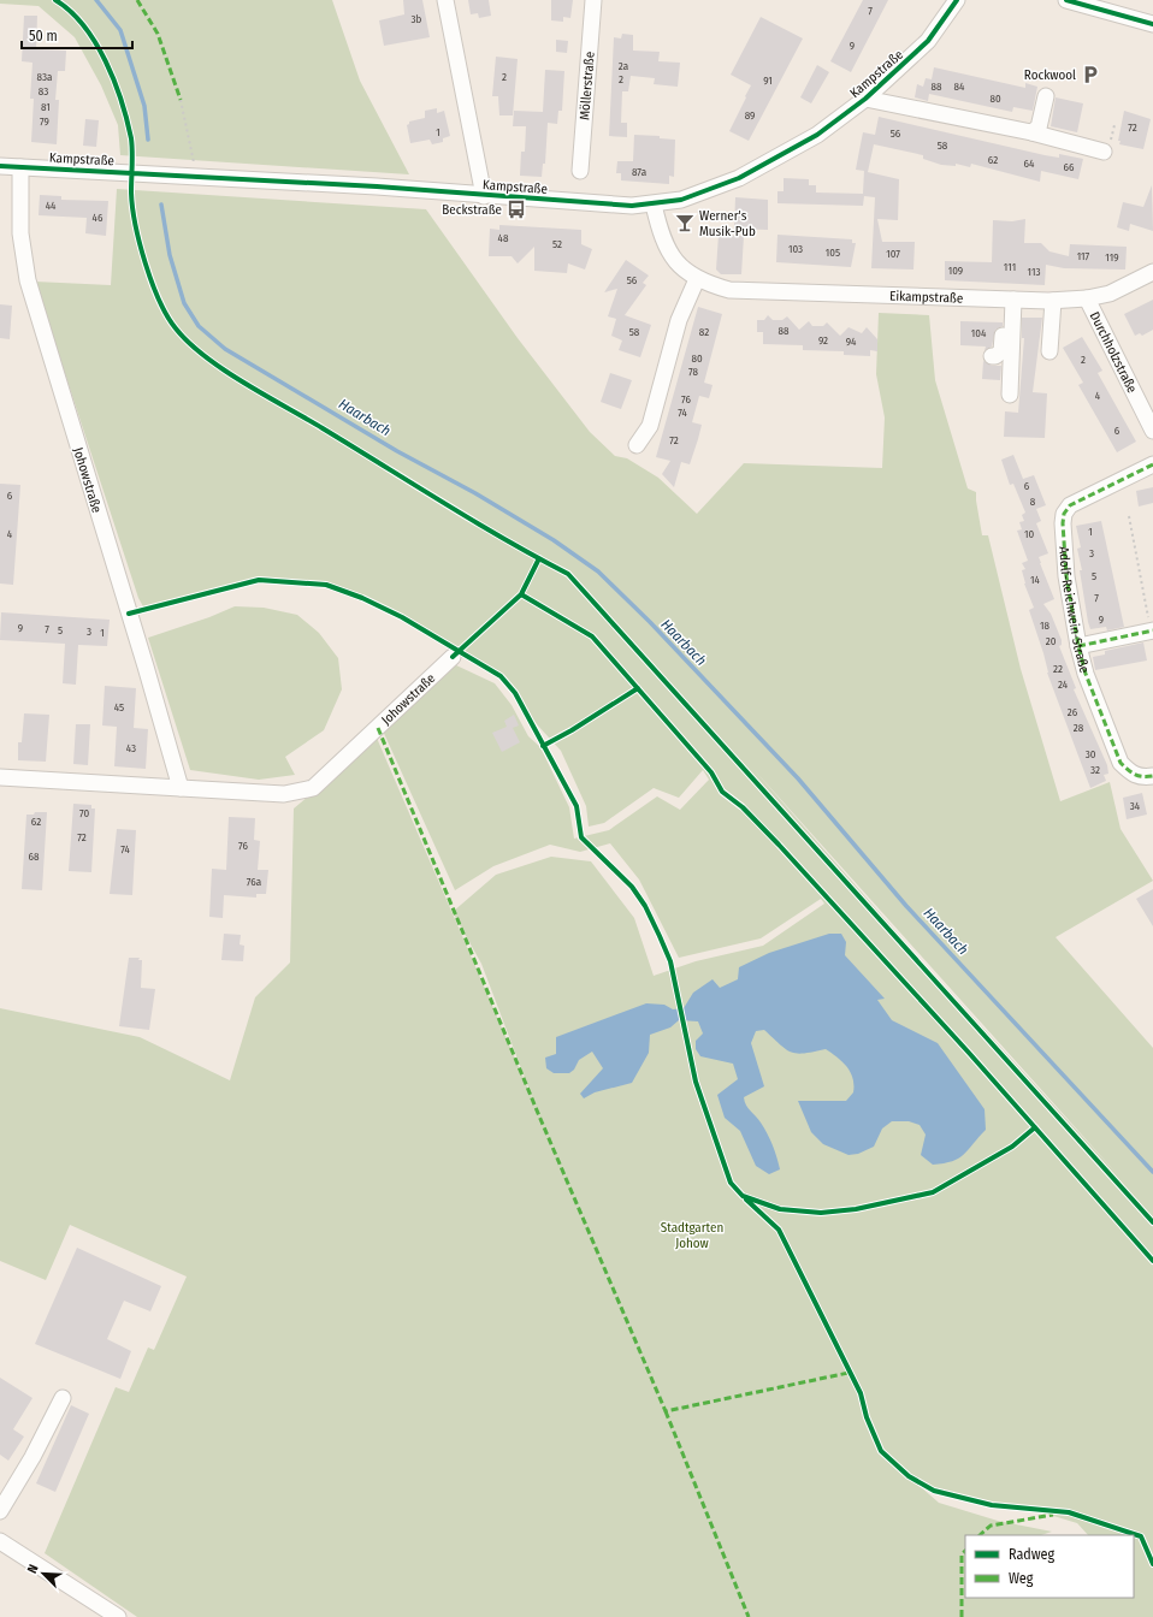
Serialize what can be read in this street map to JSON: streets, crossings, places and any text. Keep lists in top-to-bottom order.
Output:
{
  "streets": {
    "street": [
      "Kampstraße",
      "Möllerstraße",
      "Eikampstraße",
      "Durchholzstraße",
      "Johowstraße",
      "Adolf-Reichwein-Straße"
    ]
  },
  "crossings": [
    ["Kampstraße", "Eikampstraße"],
    ["Kampstraße", "Johowstraße"],
    ["Eikampstraße", "Durchholzstraße"]
  ],
  "water": ["Haarbach"],
  "parks": ["Stadtgarten Johow"],
  "places": {
    "parking": ["Rockwool"],
    "bus stop": ["Beckstraße"],
    "bar": ["Werner's Musik-Pub"]
  },
  "house_numbers": [
    "7",
    "3b",
    "9",
    "2a",
    "83a",
    "2",
    "2",
    "91",
    "88",
    "84",
    "83",
    "80",
    "81",
    "89",
    "79",
    "72",
    "1",
    "56",
    "58",
    "62",
    "64",
    "66",
    "87a",
    "44",
    "46",
    "48",
    "52",
    "103",
    "105",
    "107",
    "117",
    "119",
    "111",
    "109",
    "113",
    "56",
    "88",
    "58",
    "82",
    "104",
    "92",
    "94",
    "80",
    "2",
    "78",
    "4",
    "76",
    "74",
    "6",
    "72",
    "6",
    "6",
    "8",
    "1",
    "4",
    "10",
    "3",
    "5",
    "14",
    "7",
    "9",
    "18",
    "9",
    "7",
    "5",
    "3",
    "1",
    "20",
    "22",
    "24",
    "45",
    "26",
    "28",
    "43",
    "30",
    "32",
    "34",
    "70",
    "62",
    "72",
    "76",
    "74",
    "68",
    "76a"
  ],
  "legend": ["Radweg", "Weg"],
  "scale_bar": "50 m",
  "north": "top left"
}
